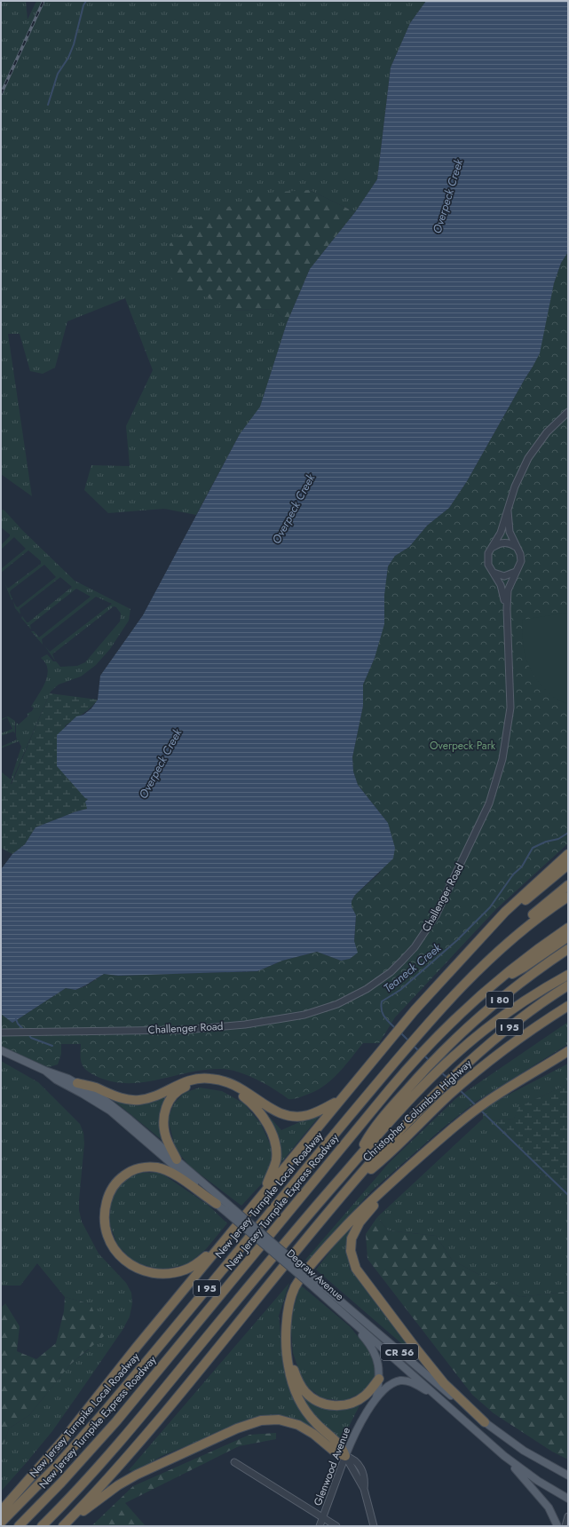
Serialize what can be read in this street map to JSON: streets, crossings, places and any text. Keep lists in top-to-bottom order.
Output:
{
  "streets": {
    "highway": [
      "I 80",
      "I 95",
      "Christopher Columbus Highway",
      "New Jersey Turnpike Local Roadway",
      "New Jersey Turnpike Express Roadway"
    ],
    "main road": ["Degraw Avenue", "CR 56", "Glenwood Avenue"],
    "street": ["Challenger Road"]
  },
  "crossings": [
    ["I 80", "New Jersey Turnpike Express Roadway"],
    ["I 95", "Christopher Columbus Highway"],
    ["Degraw Avenue", "Glenwood Avenue"]
  ],
  "water": ["Overpeck Creek", "Teaneck Creek"],
  "parks": ["Overpeck Park"]
}
